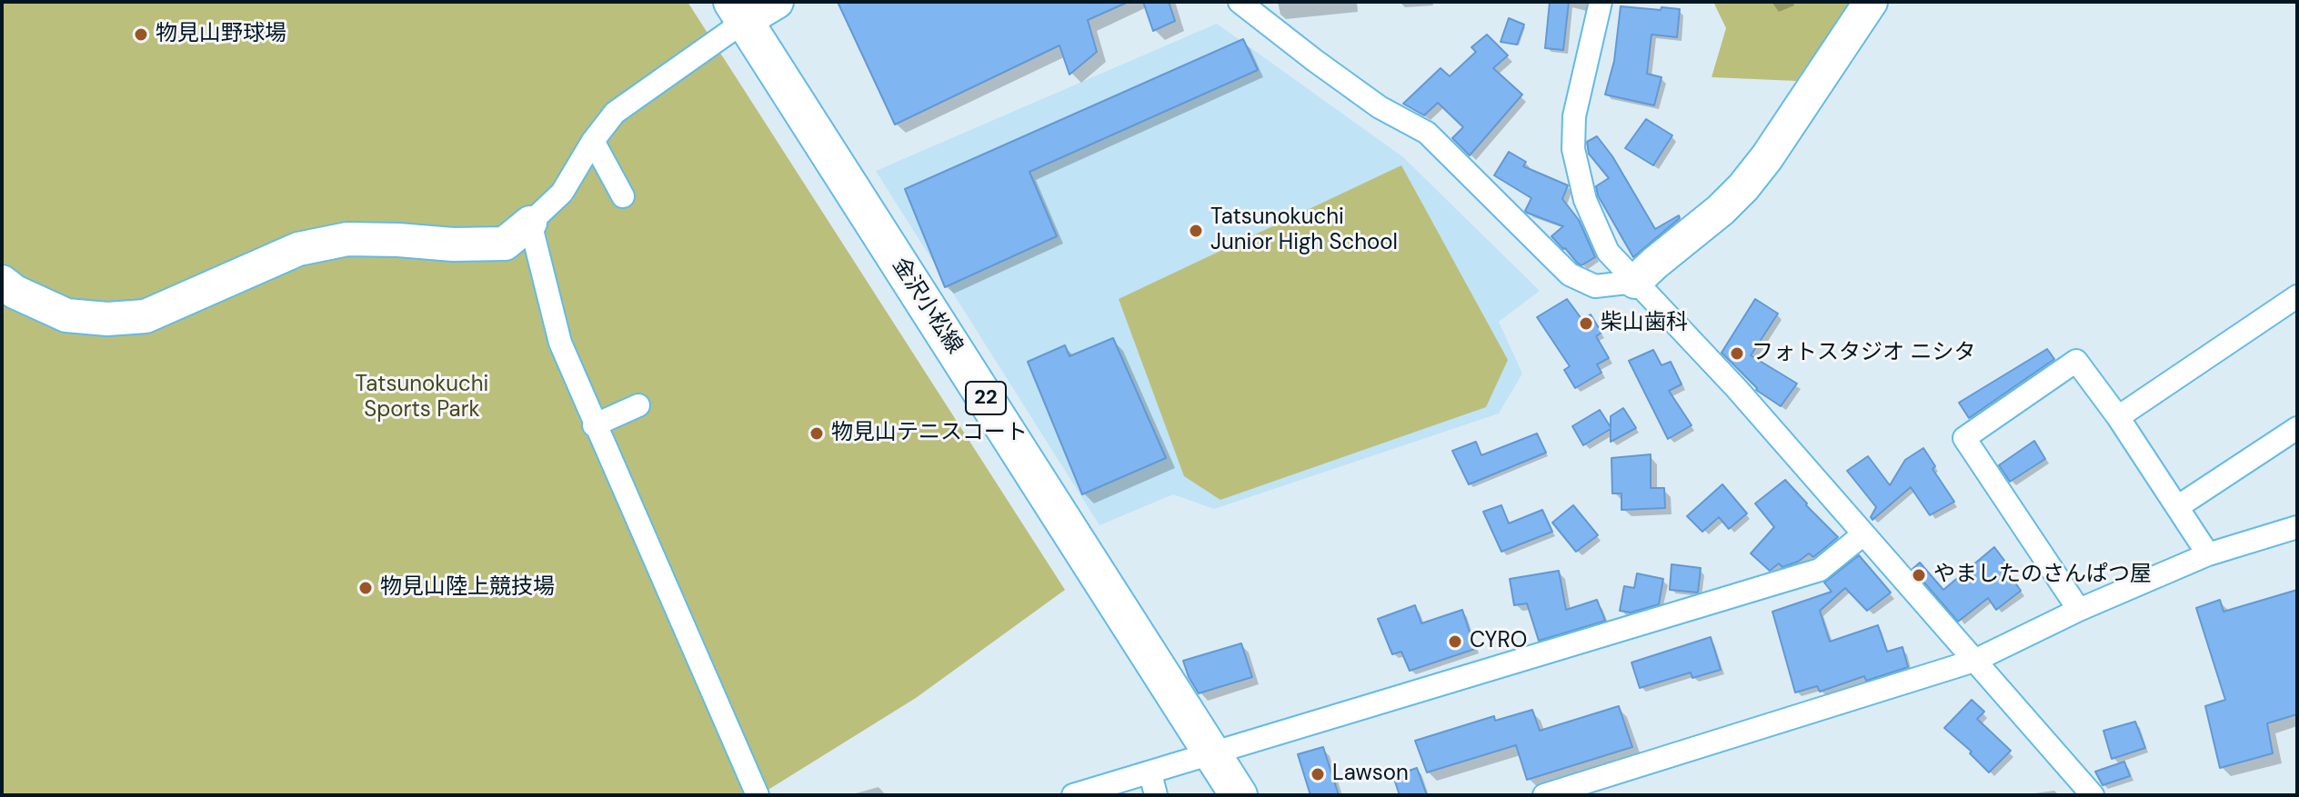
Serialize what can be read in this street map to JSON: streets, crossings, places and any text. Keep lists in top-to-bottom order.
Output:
{
  "streets": {
    "main road": ["金沢小松線", "22"]
  },
  "parks": ["Tatsunokuchi Sports Park"],
  "places": [
    "物見山野球場",
    "Tatsunokuchi Junior High School",
    "柴山歯科",
    "フォトスタジオ ニシタ",
    "物見山テニスコート",
    "やましたのさんぱつ屋",
    "物見山陸上競技場",
    "CYRO",
    "Lawson"
  ]
}
